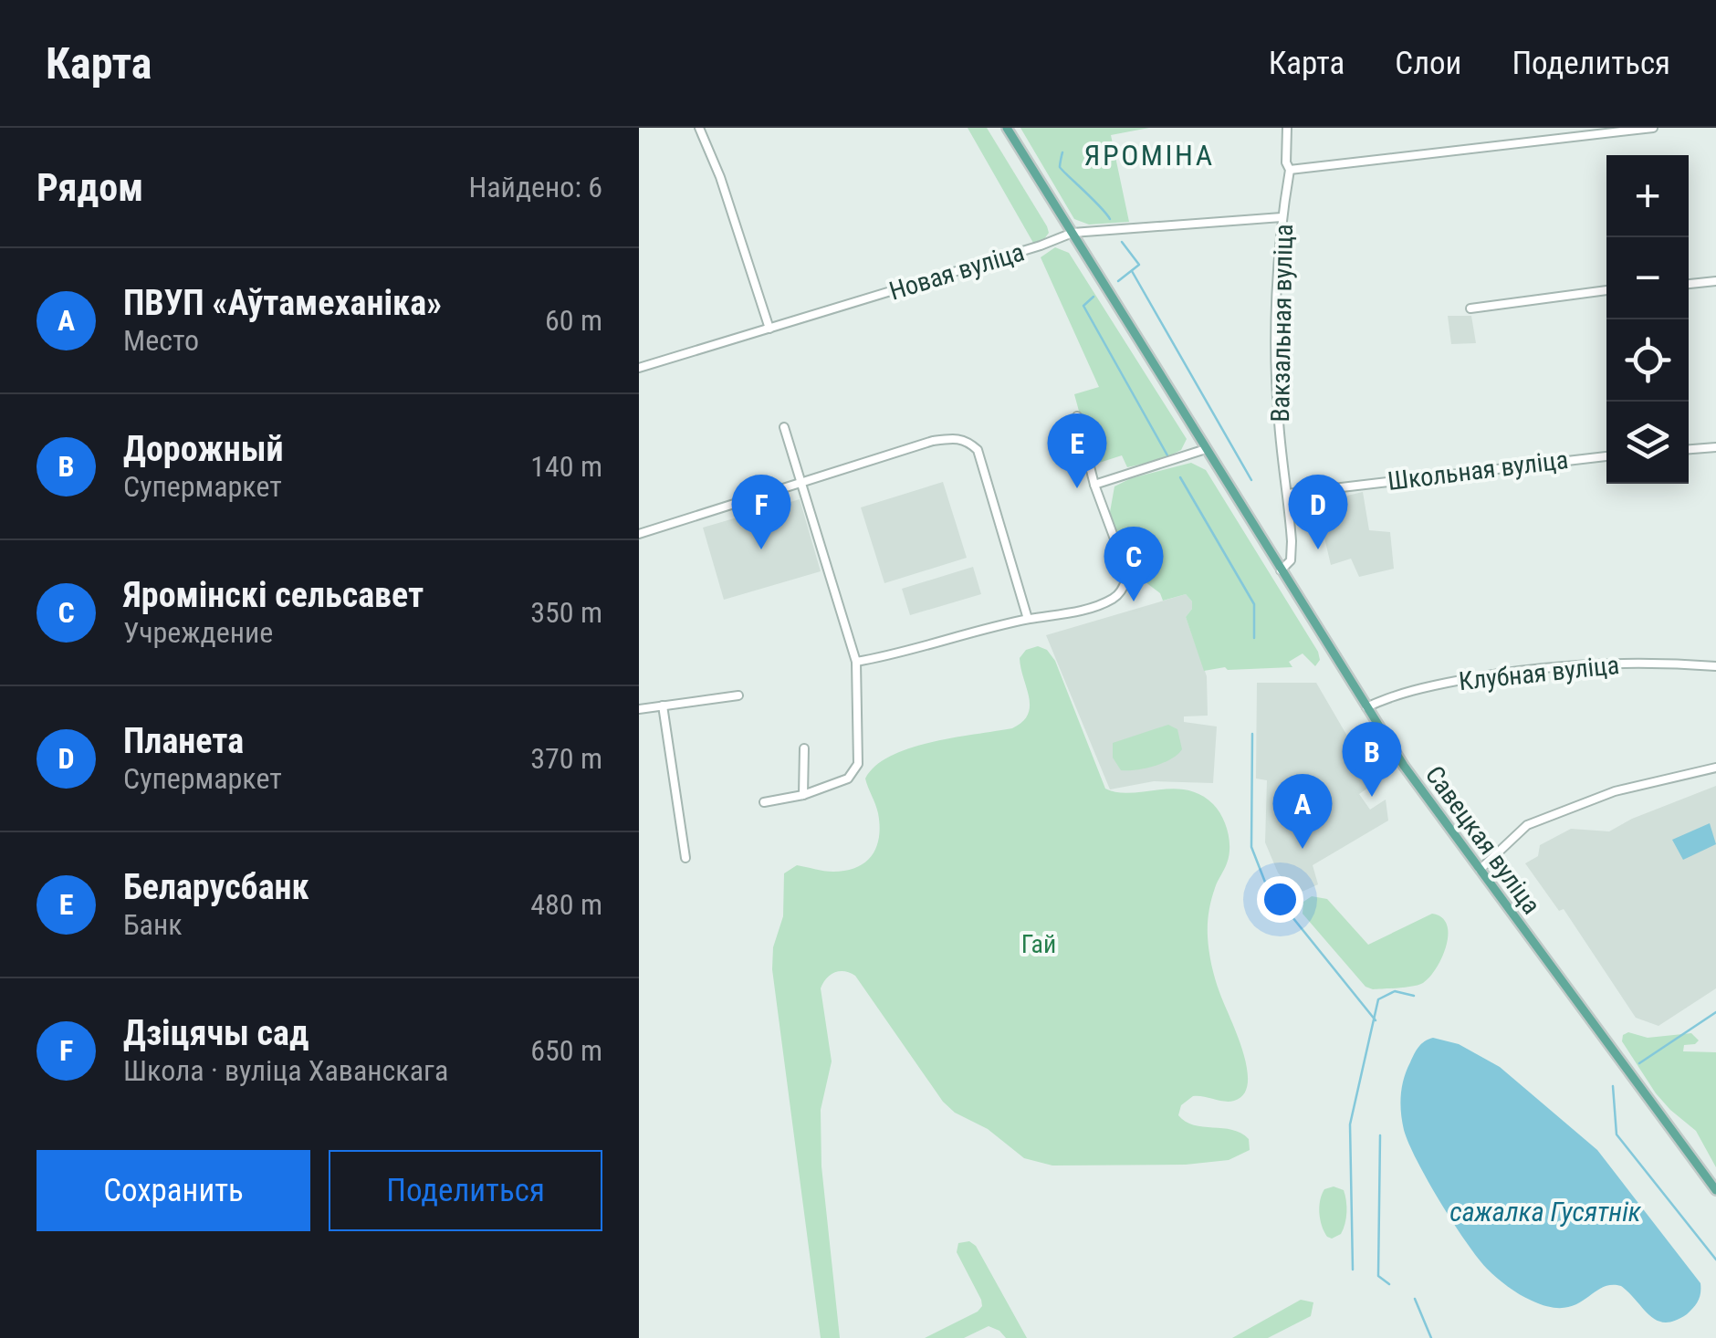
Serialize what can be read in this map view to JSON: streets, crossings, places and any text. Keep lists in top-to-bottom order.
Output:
{
  "streets": {
    "main road": ["Савецкая вуліца"],
    "street": [
      "Новая вуліца",
      "Вакзальная вуліца",
      "Школьная вуліца",
      "Клубная вуліца"
    ]
  },
  "crossings": [
    ["Новая вуліца", "Вакзальная вуліца"],
    ["Новая вуліца", "Савецкая вуліца"],
    ["Вакзальная вуліца", "Школьная вуліца"],
    ["Вакзальная вуліца", "Савецкая вуліца"],
    ["Клубная вуліца", "Савецкая вуліца"]
  ],
  "districts": ["ЯРОМІНА"],
  "water": ["сажалка Гусятнік"],
  "parks": ["Гай"],
  "page": {
    "header": "Карта",
    "nav": ["Карта", "Слои", "Поделиться"],
    "heading": ["Рядом", "Найдено: 6"],
    "map_buttons": ["+", "−"],
    "list": [
      {
        "mark": "A",
        "name": "ПВУП «Аўтамеханіка»",
        "note": "Место",
        "value": "60 m"
      },
      {
        "mark": "B",
        "name": "Дорожный",
        "note": "Супермаркет",
        "value": "140 m"
      },
      {
        "mark": "C",
        "name": "Яромінскі сельсавет",
        "note": "Учреждение",
        "value": "350 m"
      },
      {
        "mark": "D",
        "name": "Планета",
        "note": "Супермаркет",
        "value": "370 m"
      },
      {
        "mark": "E",
        "name": "Беларусбанк",
        "note": "Банк",
        "value": "480 m"
      },
      {
        "mark": "F",
        "name": "Дзіцячы сад",
        "note": "Школа · вуліца Хаванскага",
        "value": "650 m"
      }
    ],
    "pins": [
      "E",
      "D",
      "F",
      "C",
      "B",
      "A"
    ],
    "buttons": ["Сохранить", "Поделиться"]
  }
}
